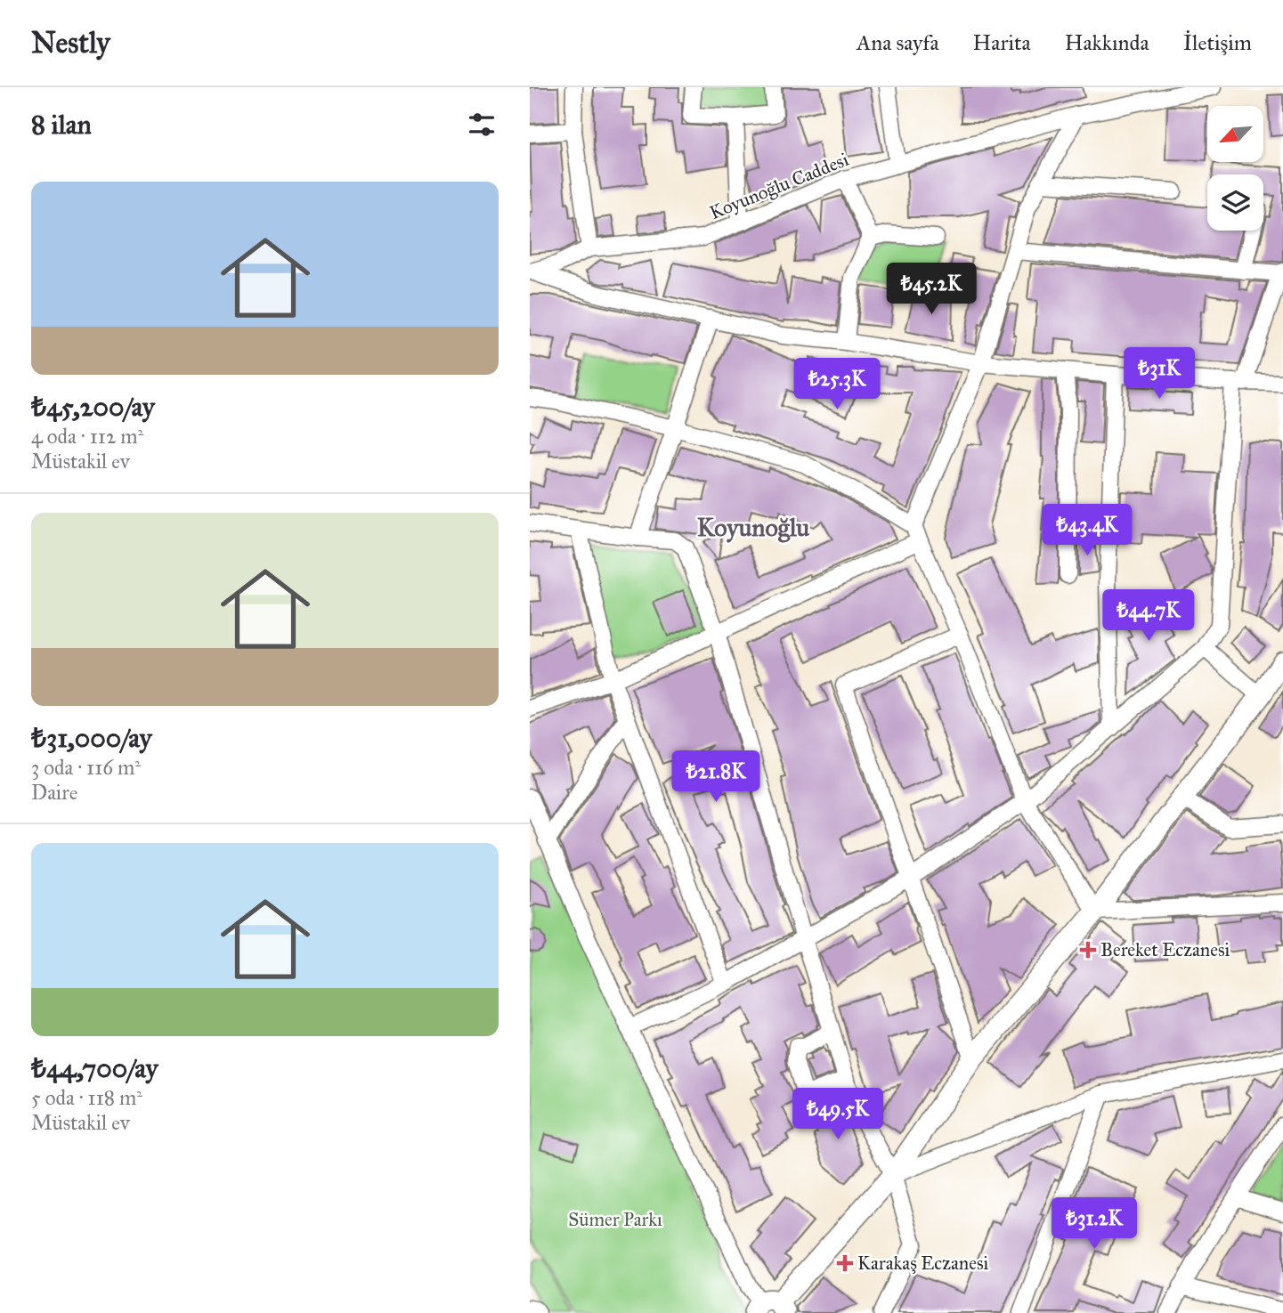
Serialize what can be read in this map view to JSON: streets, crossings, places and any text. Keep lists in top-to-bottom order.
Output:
{
  "streets": {
    "street": ["Koyunoğlu Caddesi"]
  },
  "districts": ["Koyunoğlu"],
  "parks": ["Sümer Parkı"],
  "places": {
    "health": ["Bereket Eczanesi", "Karakaş Eczanesi"]
  },
  "north": "bottom left",
  "page": {
    "header": "Nestly",
    "nav": [
      "Ana sayfa",
      "Harita",
      "Hakkında",
      "İletişim"
    ],
    "heading": "8 ilan",
    "list": [
      {
        "name": "₺45,200/ay",
        "note": "4 oda · 112 m² · Müstakil ev"
      },
      {
        "name": "₺31,000/ay",
        "note": "3 oda · 116 m² · Daire"
      },
      {
        "name": "₺44,700/ay",
        "note": "5 oda · 118 m² · Müstakil ev"
      }
    ],
    "price": [
      "₺45.2K",
      "₺31K",
      "₺25.3K",
      "₺43.4K",
      "₺44.7K",
      "₺21.8K",
      "₺49.5K",
      "₺31.2K"
    ]
  }
}
